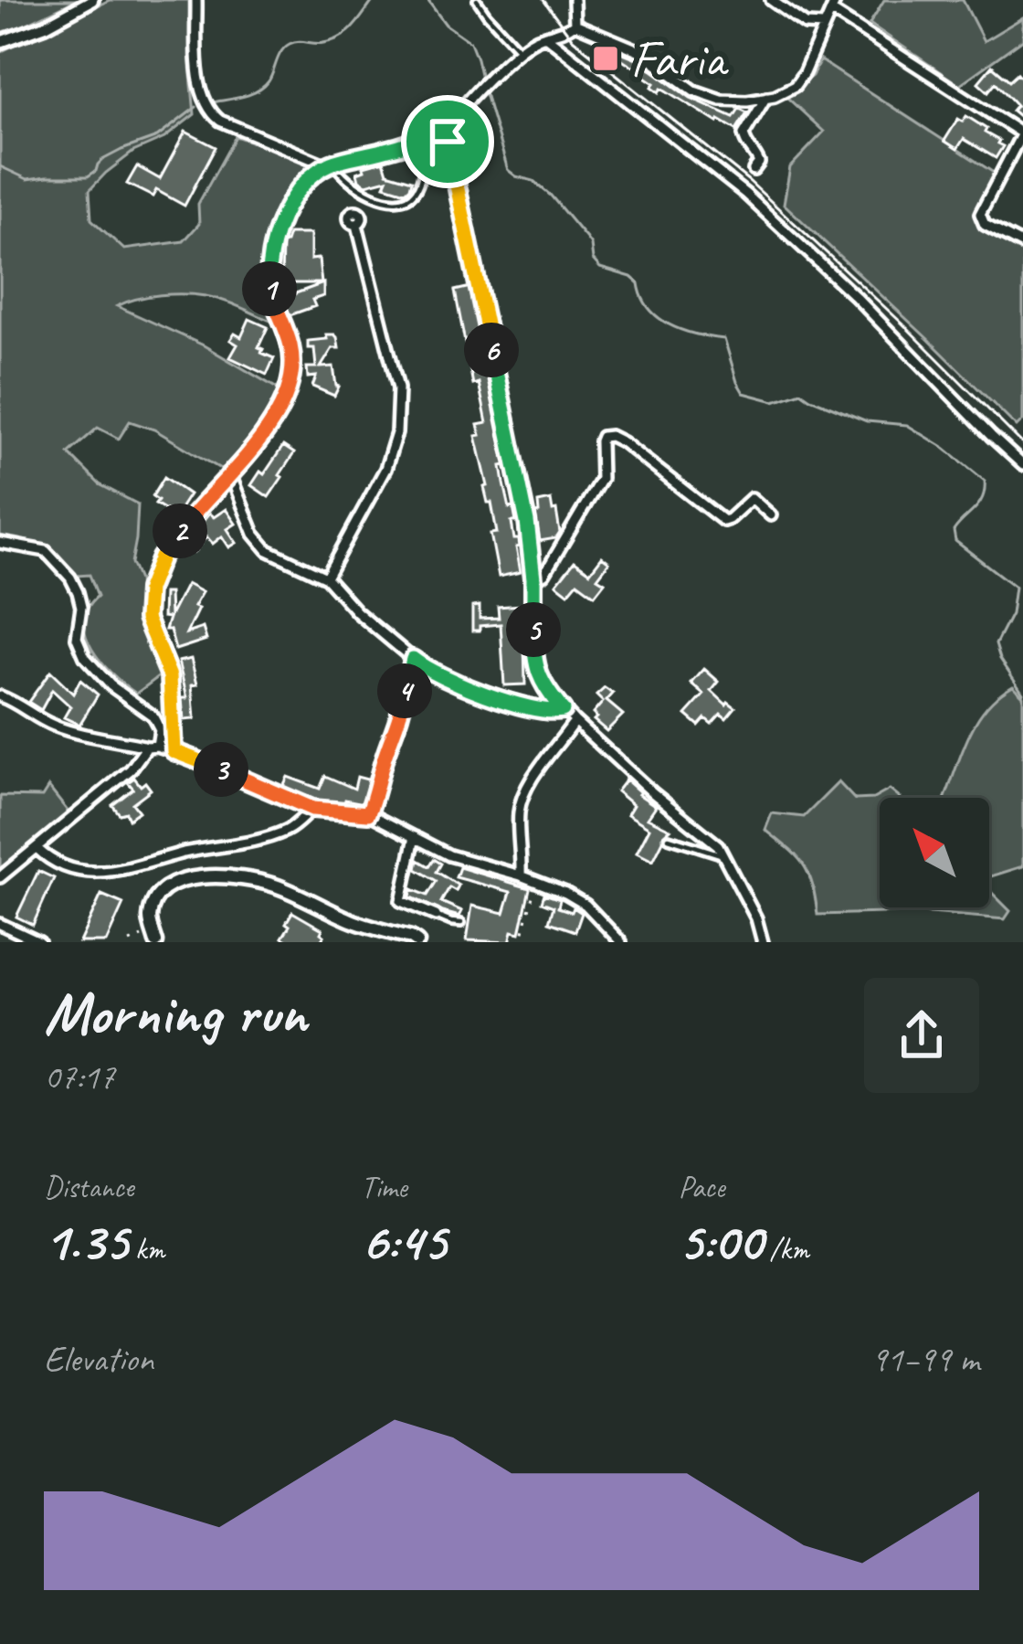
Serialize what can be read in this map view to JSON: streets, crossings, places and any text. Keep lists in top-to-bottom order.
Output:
{
  "places": {
    "transit": ["Faria"]
  },
  "north": "top left",
  "page": {
    "pins": [
      "1",
      "6",
      "2",
      "5",
      "4",
      "3"
    ],
    "heading": ["Morning run", "07:17"],
    "stats": [
      ["Distance", "1.35 km"],
      ["Time", "6:45"],
      ["Pace", "5:00 /km"]
    ],
    "chart": ["Elevation", "91–99 m"]
  }
}
